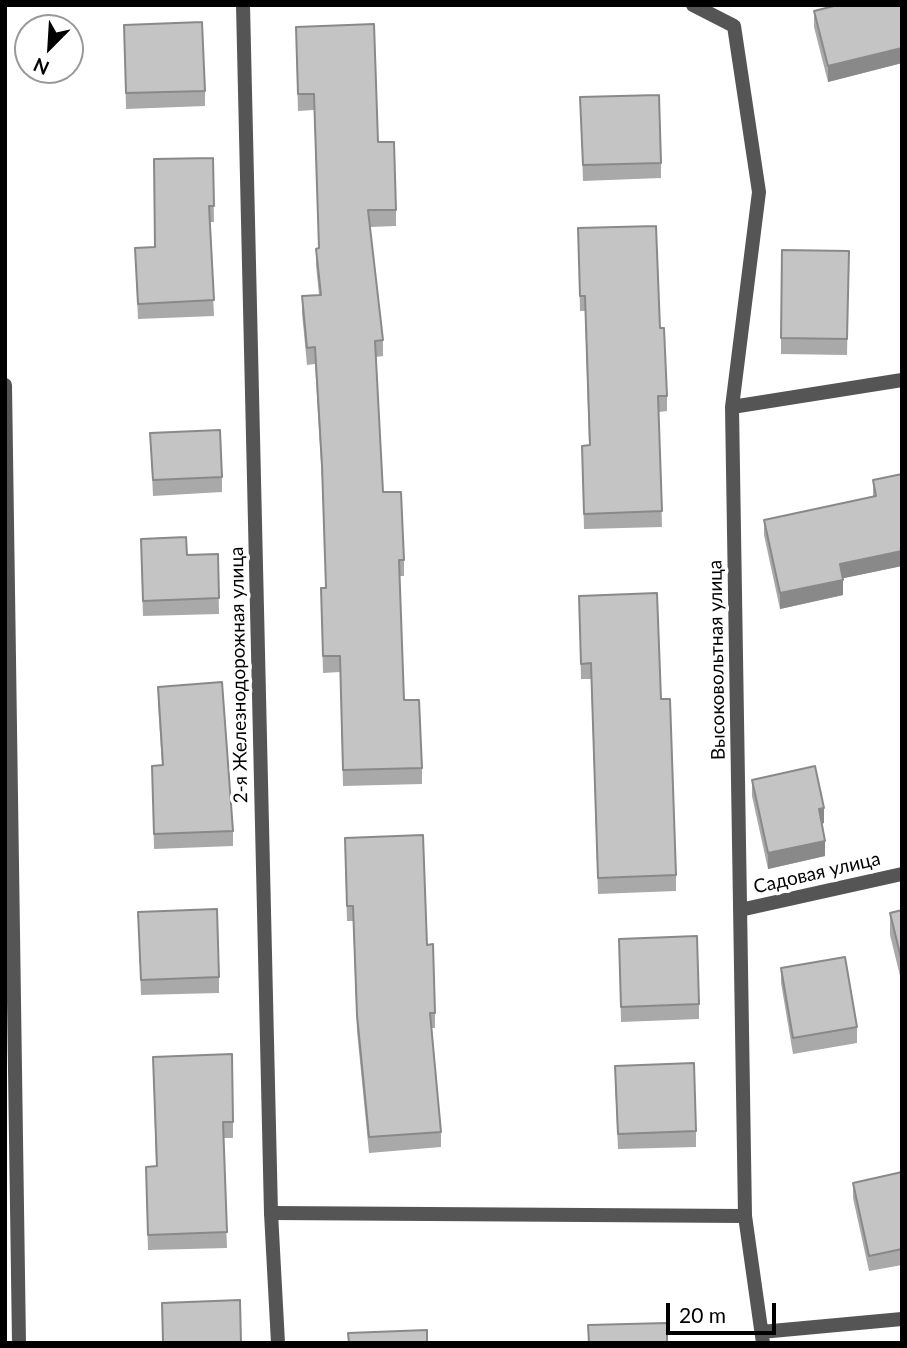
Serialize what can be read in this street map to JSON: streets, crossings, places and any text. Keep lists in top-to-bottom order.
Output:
{
  "streets": {
    "street": ["Высоковольтная улица", "2-я Железнодорожная улица", "Садовая улица"]
  },
  "crossings": [
    ["Высоковольтная улица", "Садовая улица"]
  ],
  "scale_bar": "20 m",
  "north": "bottom left"
}
